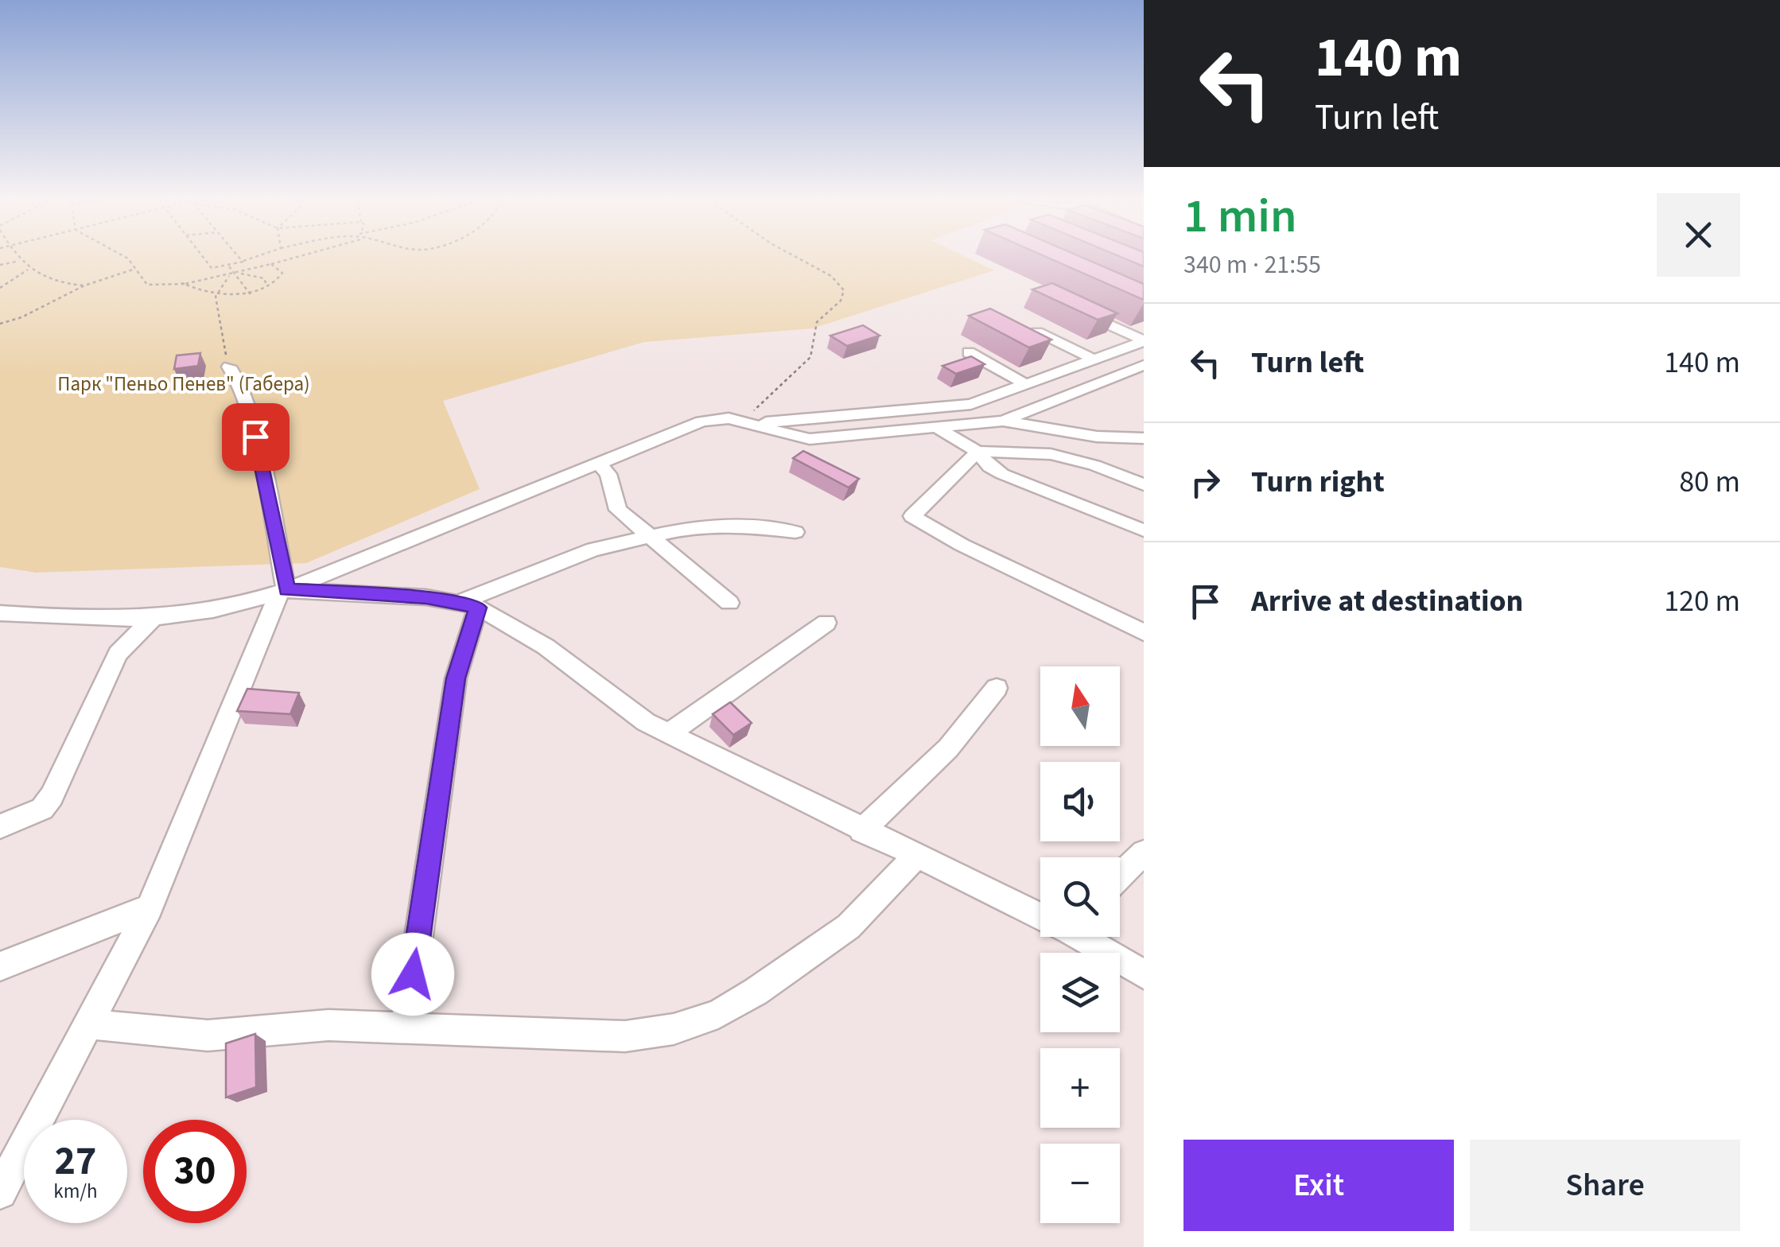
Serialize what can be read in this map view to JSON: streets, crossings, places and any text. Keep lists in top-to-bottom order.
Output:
{
  "parks": ["Парк \"Пеньо Пенев\" (Габера)"],
  "north": "top",
  "page": {
    "turn": ["140 m", "Turn left"],
    "heading": ["1 min", "340 m · 21:55"],
    "list": [
      {
        "name": "Turn left",
        "value": "140 m"
      },
      {
        "name": "Turn right",
        "value": "80 m"
      },
      {
        "name": "Arrive at destination",
        "value": "120 m"
      }
    ],
    "map_buttons": ["+", "−"],
    "speed": "27 km/h",
    "limit": "30",
    "buttons": ["Exit", "Share"]
  }
}
